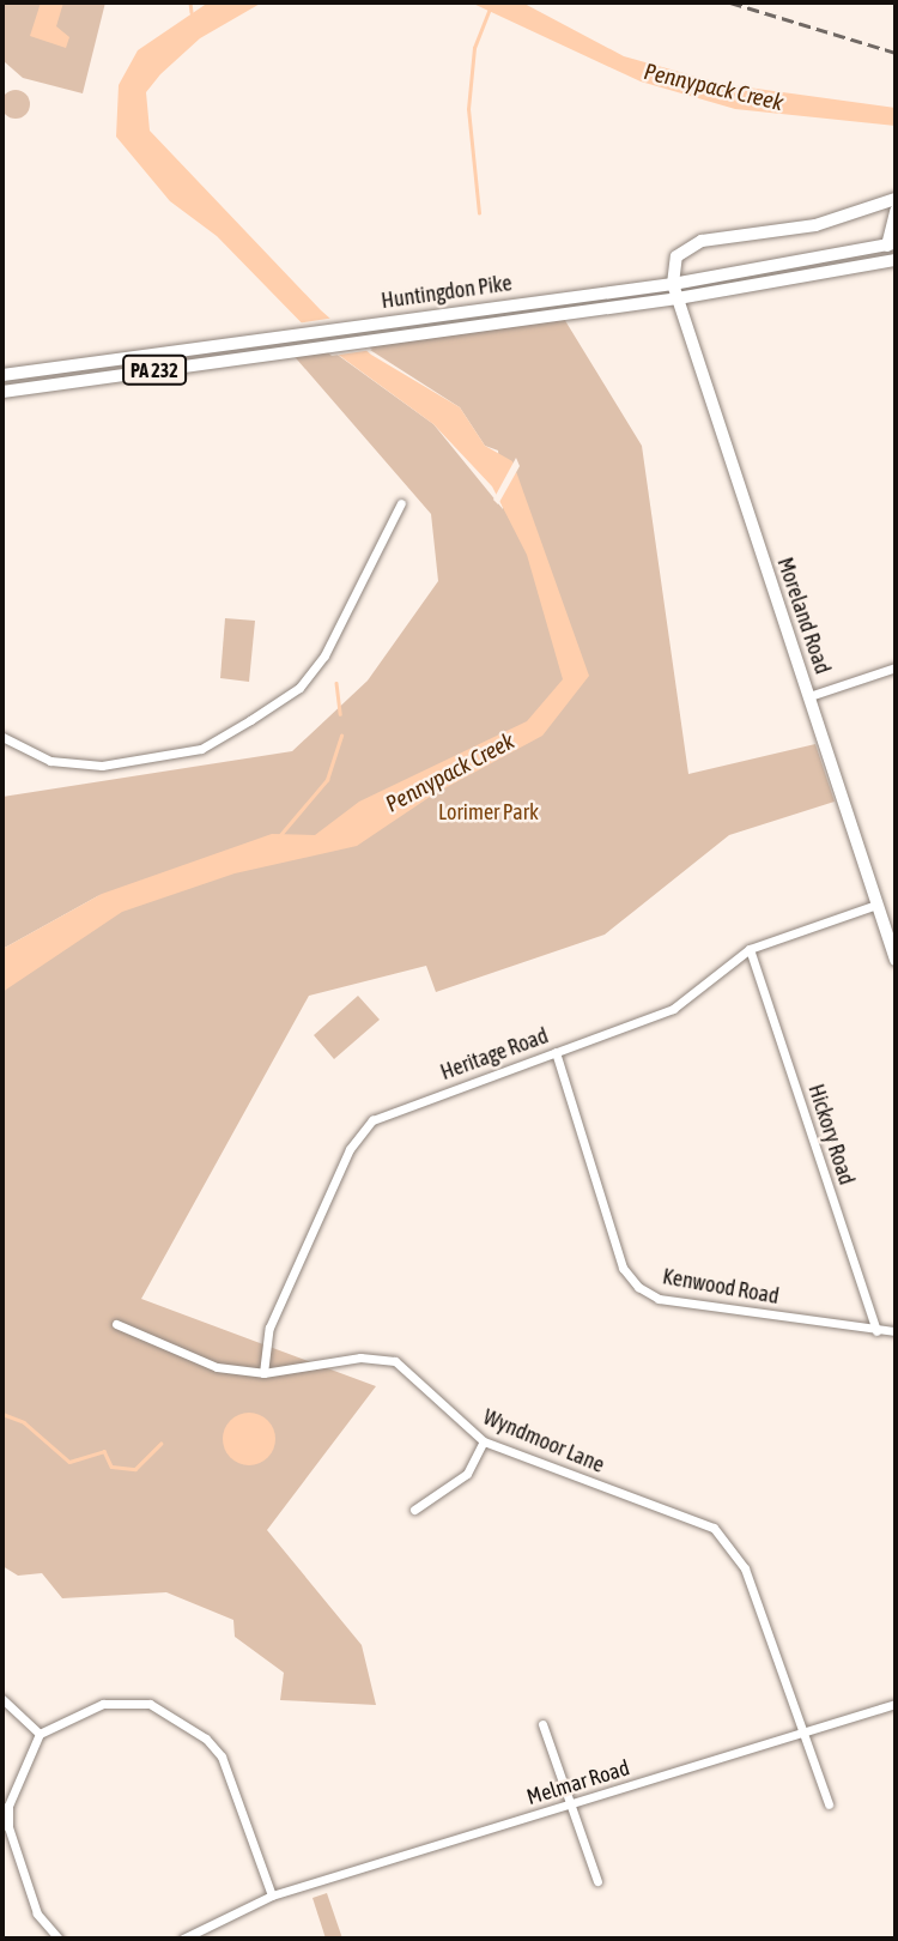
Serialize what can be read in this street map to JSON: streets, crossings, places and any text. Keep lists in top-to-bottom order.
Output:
{
  "streets": {
    "main road": ["Huntingdon Pike", "PA 232", "Moreland Road"],
    "street": [
      "Heritage Road",
      "Hickory Road",
      "Kenwood Road",
      "Wyndmoor Lane",
      "Melmar Road"
    ]
  },
  "crossings": [
    ["Huntingdon Pike", "Moreland Road"],
    ["Moreland Road", "Heritage Road"],
    ["Heritage Road", "Hickory Road"],
    ["Heritage Road", "Kenwood Road"],
    ["Heritage Road", "Wyndmoor Lane"],
    ["Hickory Road", "Kenwood Road"],
    ["Wyndmoor Lane", "Melmar Road"]
  ],
  "water": ["Pennypack Creek"],
  "parks": ["Lorimer Park"]
}
